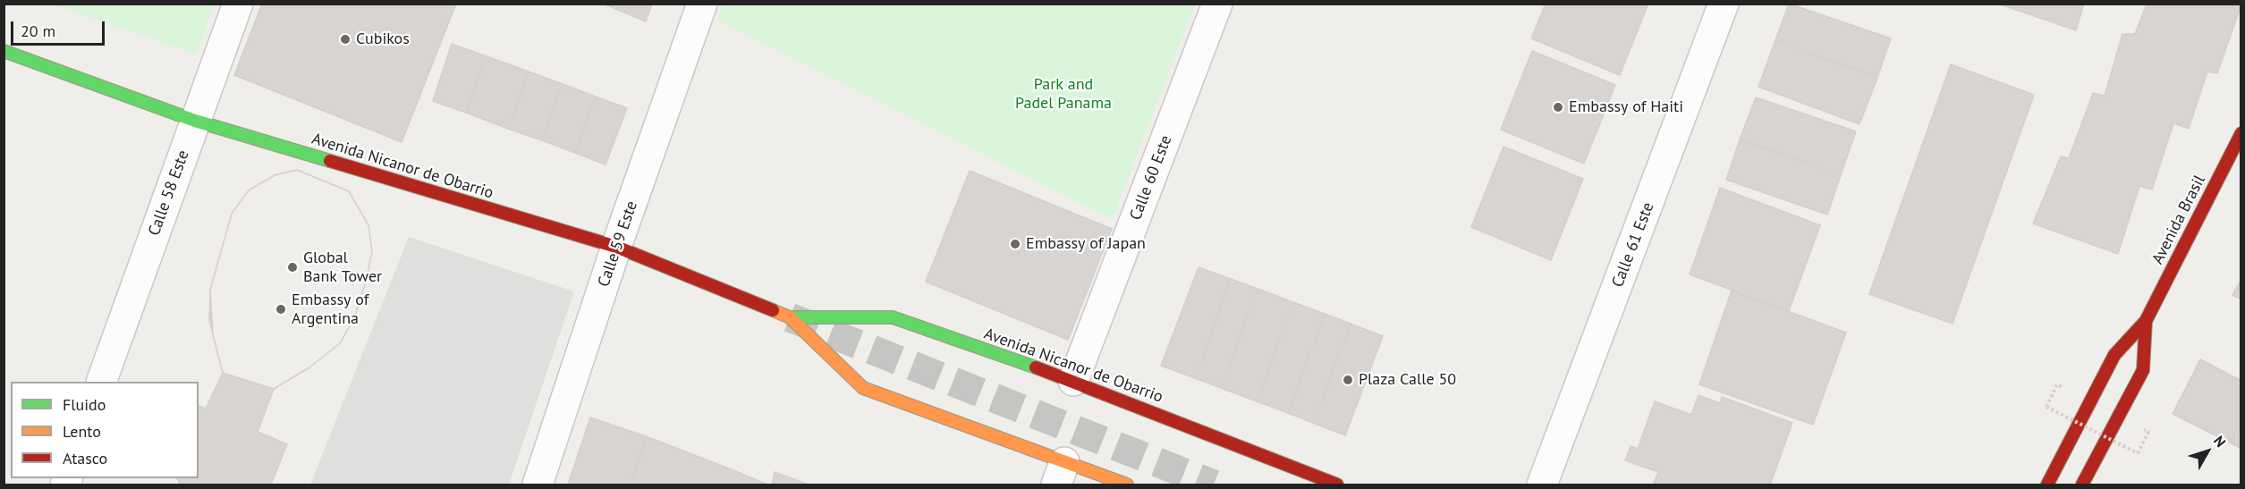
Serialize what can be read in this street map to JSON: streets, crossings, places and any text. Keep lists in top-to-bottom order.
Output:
{
  "streets": {
    "main road": ["Avenida Nicanor de Obarrio", "Avenida Brasil"],
    "street": [
      "Calle 60 Este",
      "Calle 58 Este",
      "Calle 59 Este",
      "Calle 61 Este"
    ]
  },
  "crossings": [
    ["Avenida Nicanor de Obarrio", "Calle 60 Este"],
    ["Avenida Nicanor de Obarrio", "Calle 58 Este"],
    ["Avenida Nicanor de Obarrio", "Calle 59 Este"]
  ],
  "parks": ["Park and Padel Panama"],
  "places": [
    "Cubikos",
    "Embassy of Haiti",
    "Embassy of Japan",
    "Global Bank Tower",
    "Embassy of Argentina",
    "Plaza Calle 50"
  ],
  "legend": ["Fluido", "Lento", "Atasco"],
  "scale_bar": "20 m",
  "north": "top right"
}
